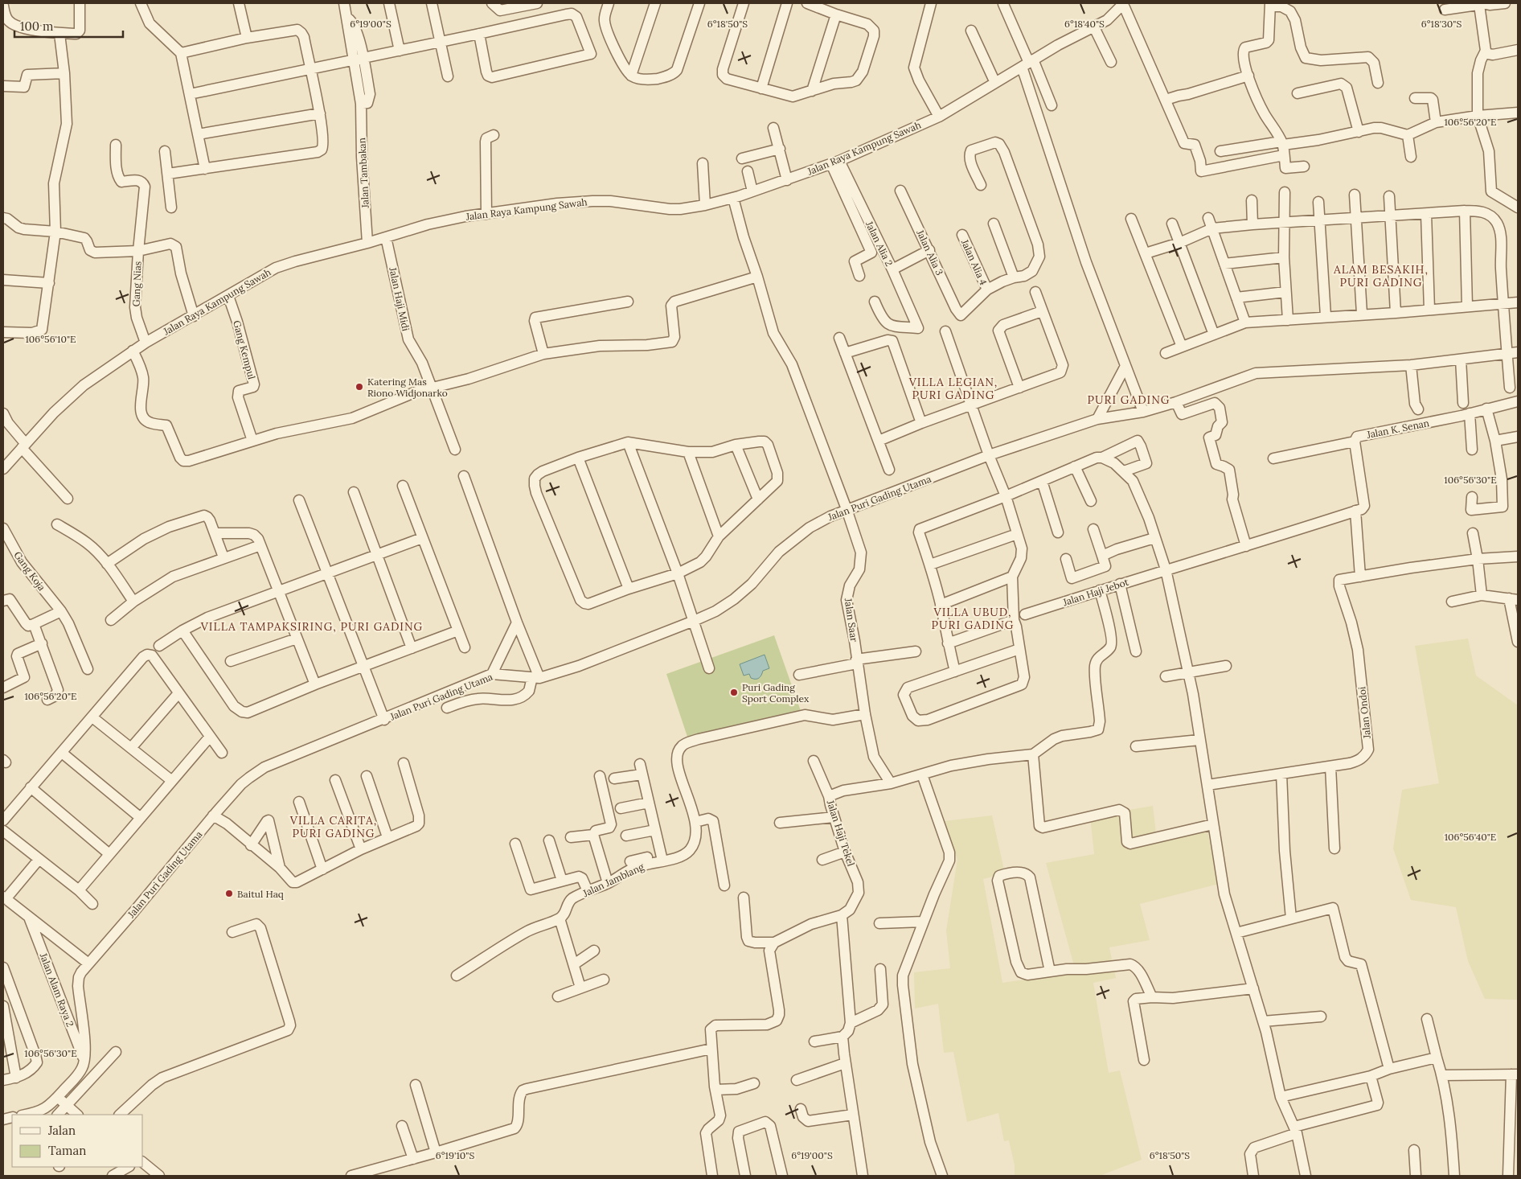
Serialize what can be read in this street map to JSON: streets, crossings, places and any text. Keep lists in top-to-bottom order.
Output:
{
  "streets": {
    "street": [
      "Jalan Raya Kampung Sawah",
      "Jalan Tambakan",
      "Jalan Alia 2",
      "Jalan Alia 3",
      "Jalan Alia 4",
      "Gang Nias",
      "Jalan Haji Midi",
      "Gang Kempul",
      "Jalan K. Senan",
      "Jalan Puri Gading Utama",
      "Gang Koja",
      "Jalan Haji Jebot",
      "Jalan Saar",
      "Jalan Ondoi",
      "Jalan Haji Tekel",
      "Jalan Jamblang",
      "Jalan Alam Raya 2"
    ]
  },
  "crossings": [
    ["Jalan Raya Kampung Sawah", "Jalan Tambakan"],
    ["Jalan Raya Kampung Sawah", "Jalan Alia 2"],
    ["Jalan Raya Kampung Sawah", "Gang Nias"],
    ["Jalan Raya Kampung Sawah", "Jalan Haji Midi"],
    ["Jalan Raya Kampung Sawah", "Gang Kempul"],
    ["Jalan Raya Kampung Sawah", "Jalan Saar"],
    ["Jalan Alia 3", "Jalan Alia 4"],
    ["Jalan Puri Gading Utama", "Jalan Saar"],
    ["Jalan Puri Gading Utama", "Jalan Alam Raya 2"],
    ["Jalan Haji Jebot", "Jalan Haji Tekel"],
    ["Jalan Saar", "Jalan Haji Tekel"],
    ["Jalan Saar", "Jalan Jamblang"]
  ],
  "districts": [
    "ALAM BESAKIH, PURI GADING",
    "VILLA LEGIAN, PURI GADING",
    "PURI GADING",
    "VILLA UBUD, PURI GADING",
    "VILLA TAMPAKSIRING, PURI GADING",
    "VILLA CARITA, PURI GADING"
  ],
  "places": ["Katering Mas Riono Widjonarko", "Puri Gading Sport Complex", "Baitul Haq"],
  "legend": ["Jalan", "Taman"],
  "scale_bar": "100 m",
  "coordinates": [
    "6°18'40\"S",
    "6°18'30\"S",
    "6°19'00\"S",
    "6°18'50\"S",
    "106°56'20\"E",
    "106°56'10\"E",
    "106°56'30\"E",
    "106°56'40\"E",
    "6°19'10\"S"
  ]
}
